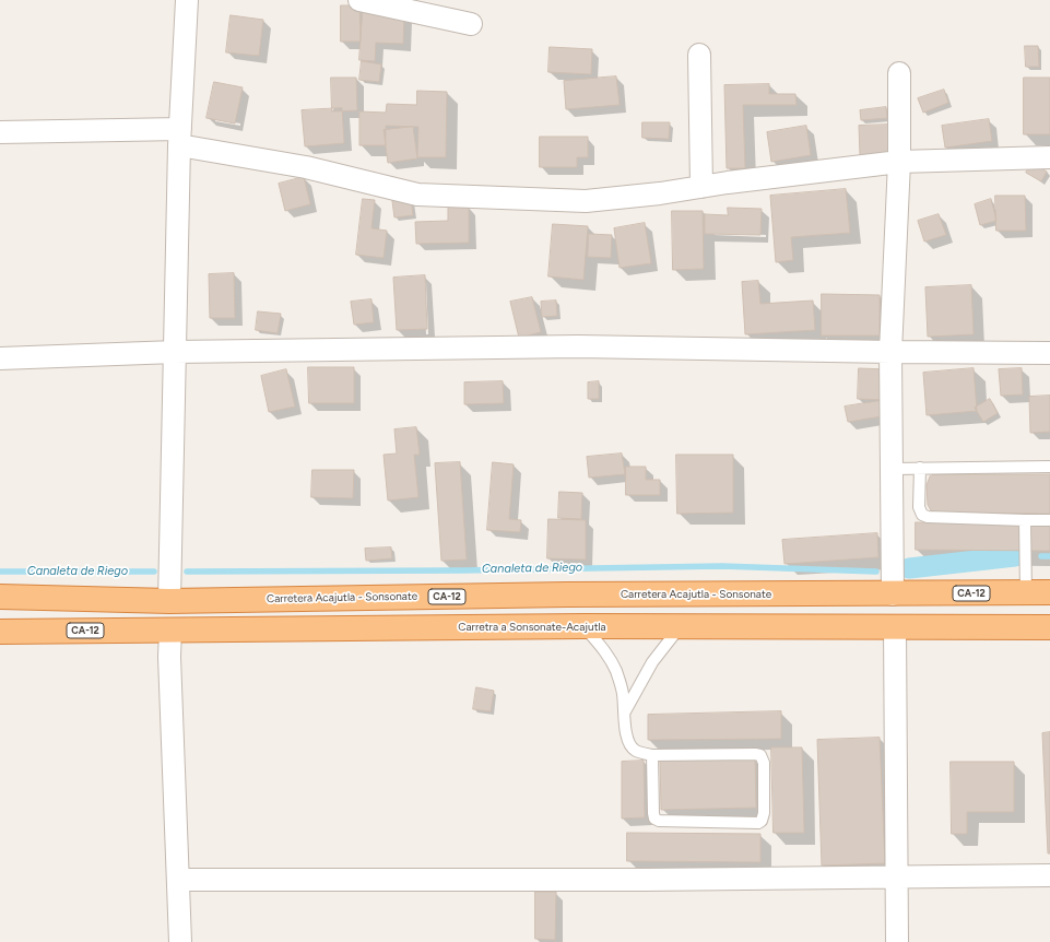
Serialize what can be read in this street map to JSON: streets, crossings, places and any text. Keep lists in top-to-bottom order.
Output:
{
  "streets": {
    "highway": ["CA-12", "Carretera Acajutla - Sonsonate", "Carretra a Sonsonate-Acajutla"]
  },
  "crossings": [
    ["CA-12", "Carretera Acajutla - Sonsonate"],
    ["CA-12", "Carretra a Sonsonate-Acajutla"]
  ],
  "water": ["Canaleta de Riego"]
}
